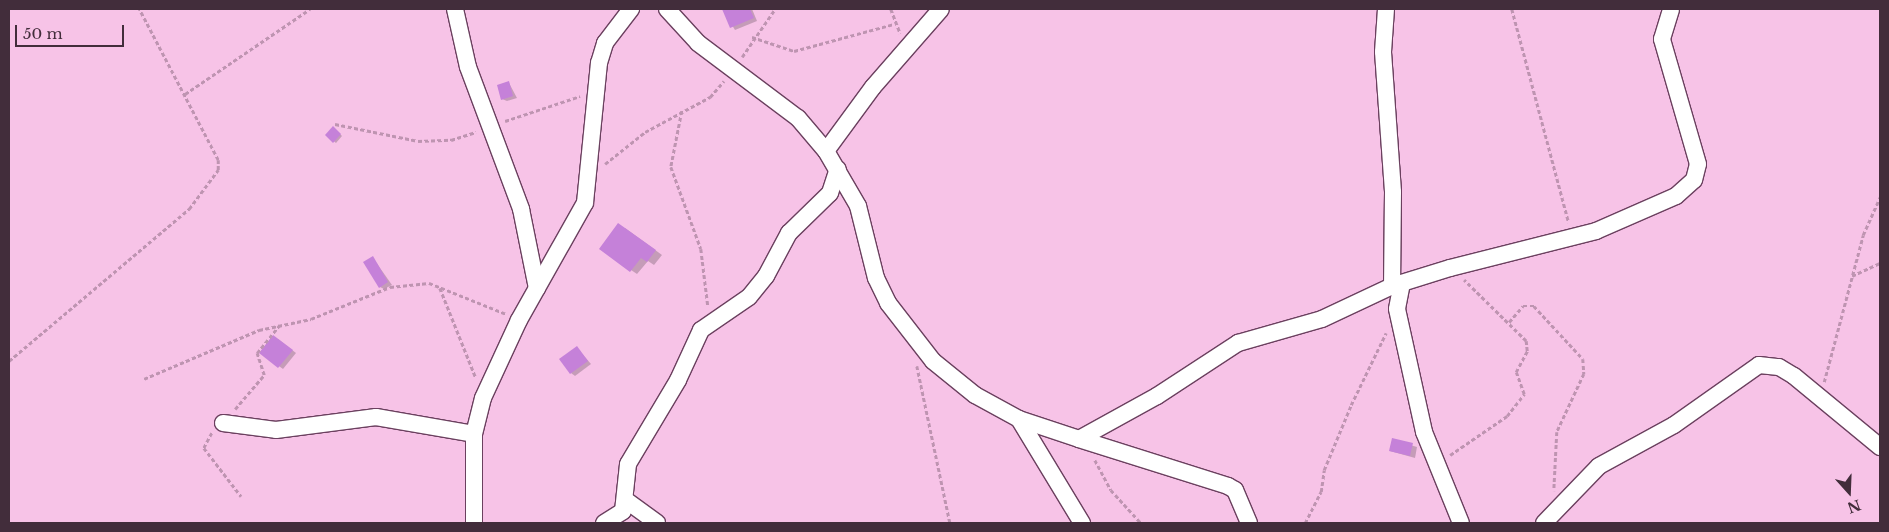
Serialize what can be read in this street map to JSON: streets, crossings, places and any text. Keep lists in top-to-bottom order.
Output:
{
  "scale_bar": "50 m",
  "north": "bottom"
}
